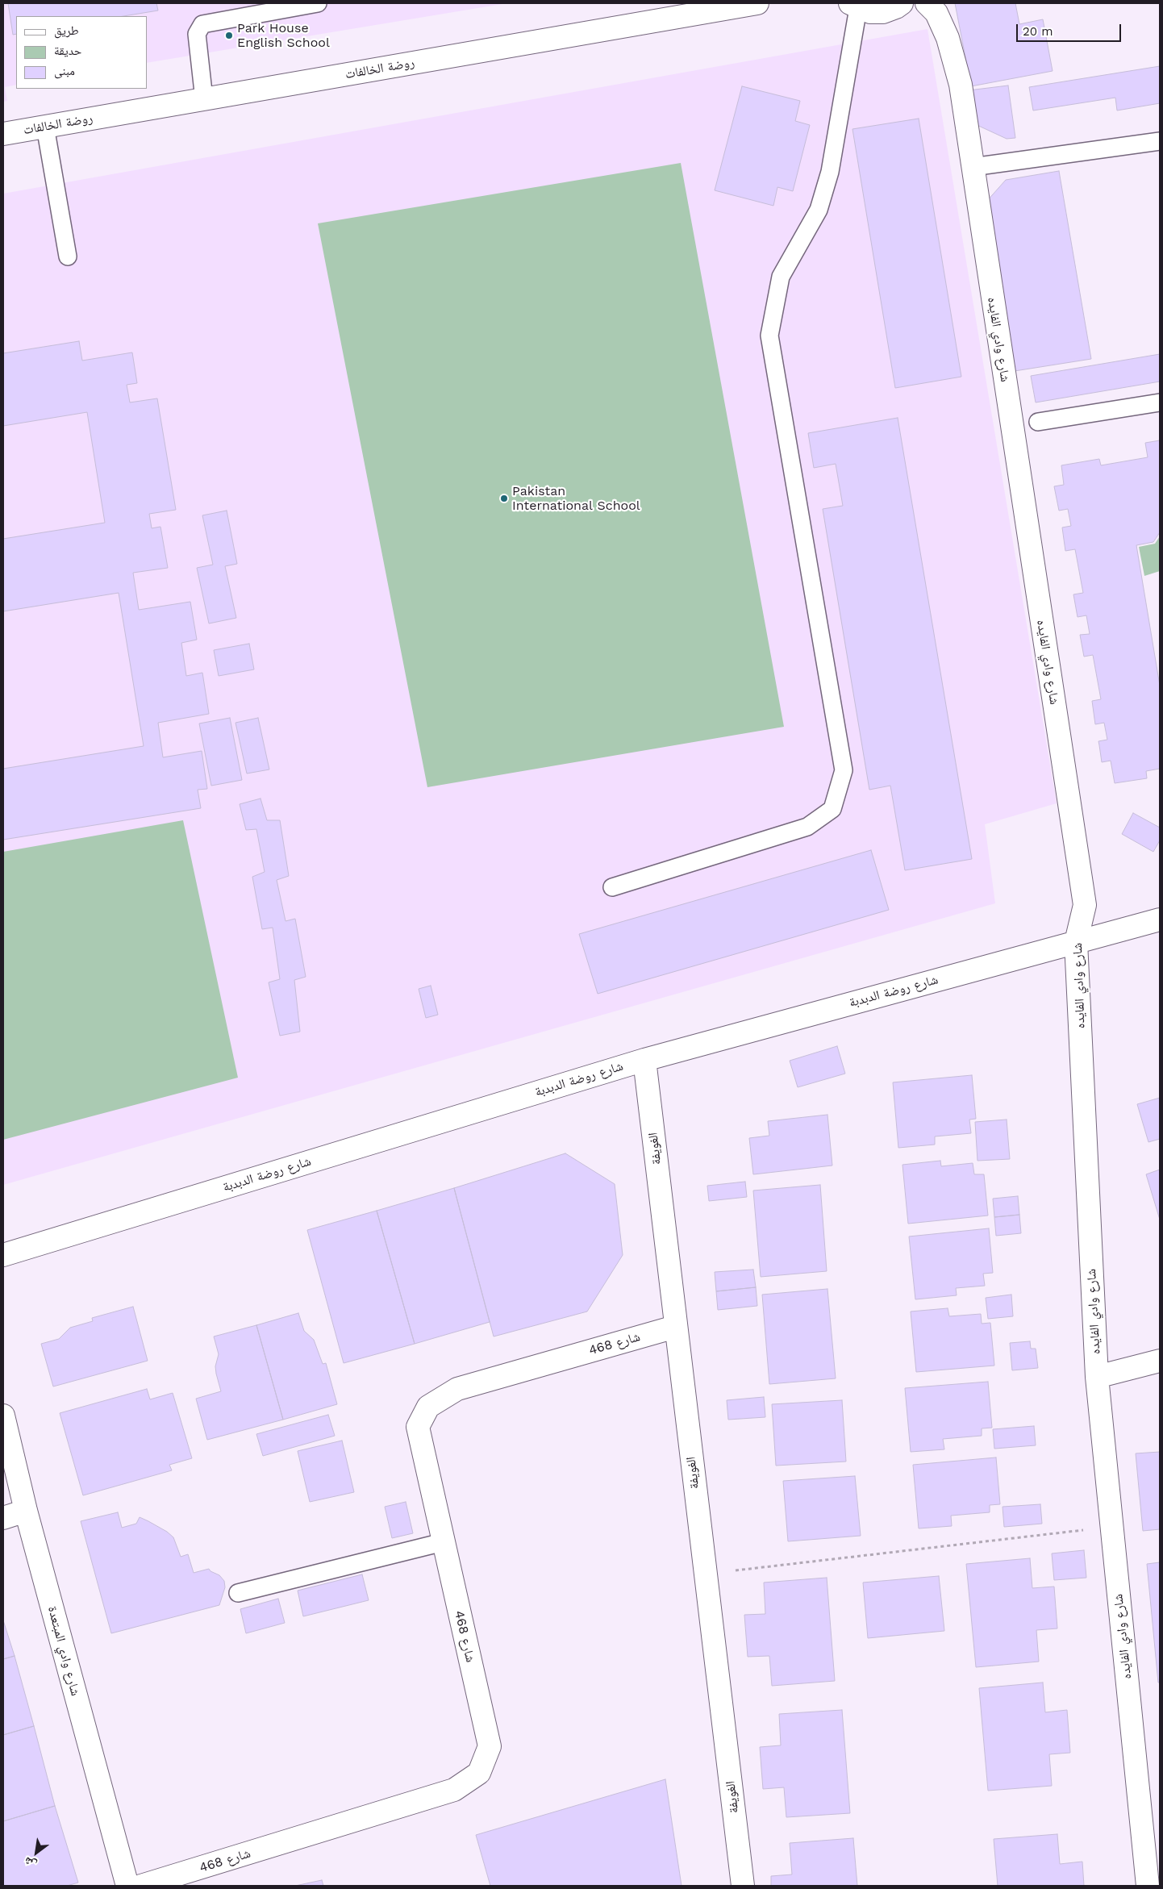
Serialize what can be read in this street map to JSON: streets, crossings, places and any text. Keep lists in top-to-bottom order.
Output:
{
  "streets": {
    "street": [
      "روضة الخالفات",
      "شارع وادي الفايده",
      "شارع روضة الدبدبة",
      "الغويفة",
      "شارع 468",
      "شارع وادي المبتعدة"
    ]
  },
  "crossings": [
    ["شارع وادي الفايده", "شارع روضة الدبدبة"],
    ["شارع روضة الدبدبة", "الغويفة"],
    ["الغويفة", "شارع 468"]
  ],
  "places": ["Park House English School", "Pakistan International School"],
  "legend": ["طريق", "حديقة", "مبنى"],
  "scale_bar": "20 m",
  "north": "bottom left"
}
